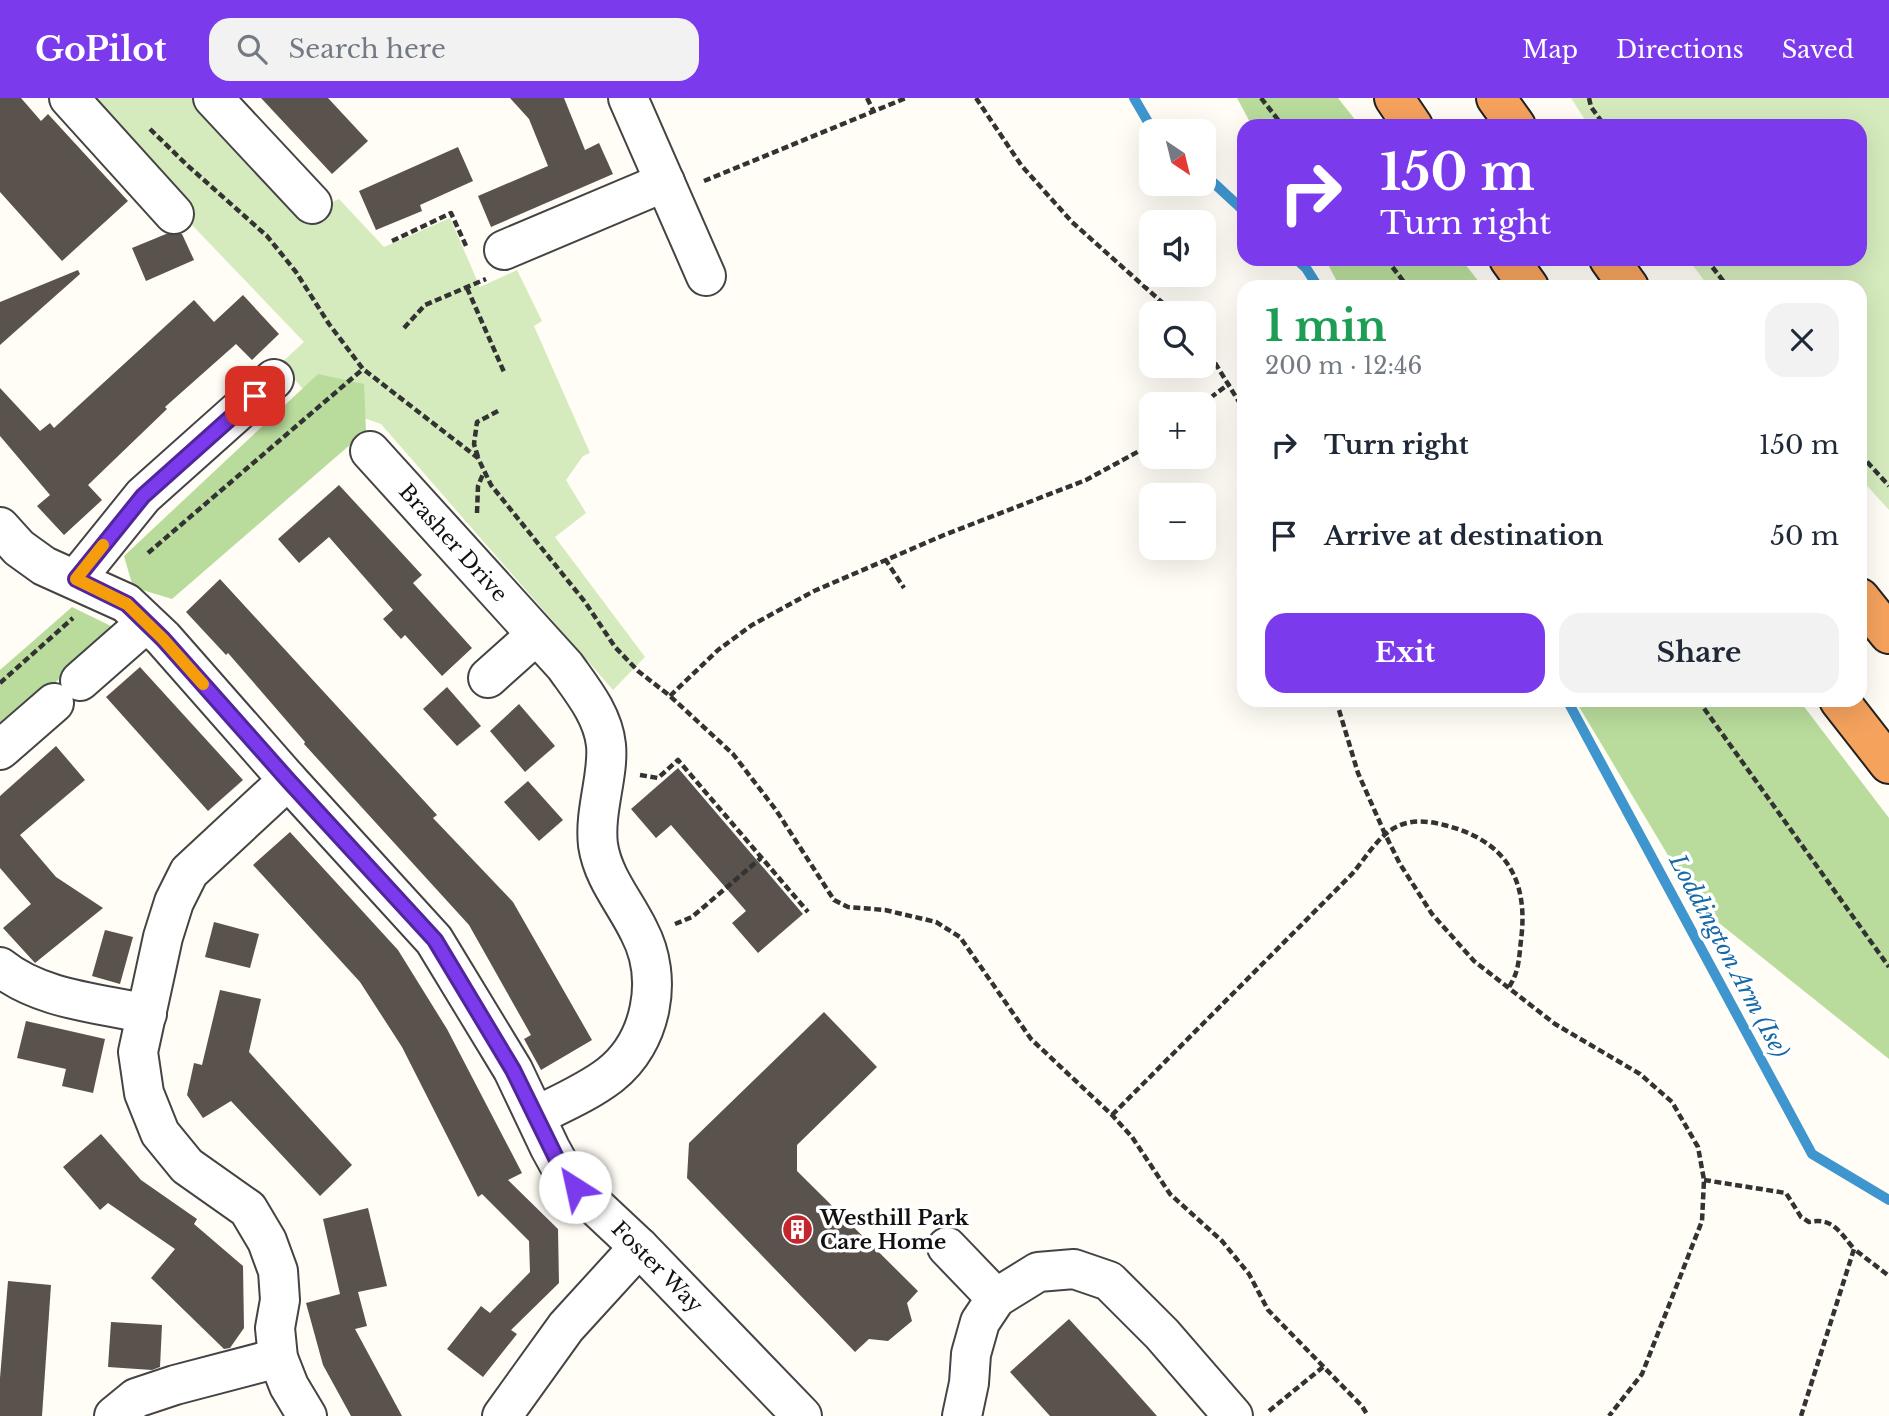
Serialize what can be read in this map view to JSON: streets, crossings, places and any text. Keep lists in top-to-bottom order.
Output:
{
  "streets": {
    "street": ["Brasher Drive", "Foster Way"]
  },
  "crossings": [
    ["Brasher Drive", "Foster Way"]
  ],
  "water": ["Loddington Arm (Ise)"],
  "places": {
    "building": ["Westhill Park Care Home"]
  },
  "north": "bottom right",
  "page": {
    "header": "GoPilot",
    "search": "Search here",
    "nav": ["Map", "Directions", "Saved"],
    "map_buttons": ["+", "−"],
    "turn": ["150 m", "Turn right"],
    "heading": ["1 min", "200 m · 12:46"],
    "list": [
      {
        "name": "Turn right",
        "value": "150 m"
      },
      {
        "name": "Arrive at destination",
        "value": "50 m"
      }
    ],
    "buttons": ["Exit", "Share"]
  }
}
